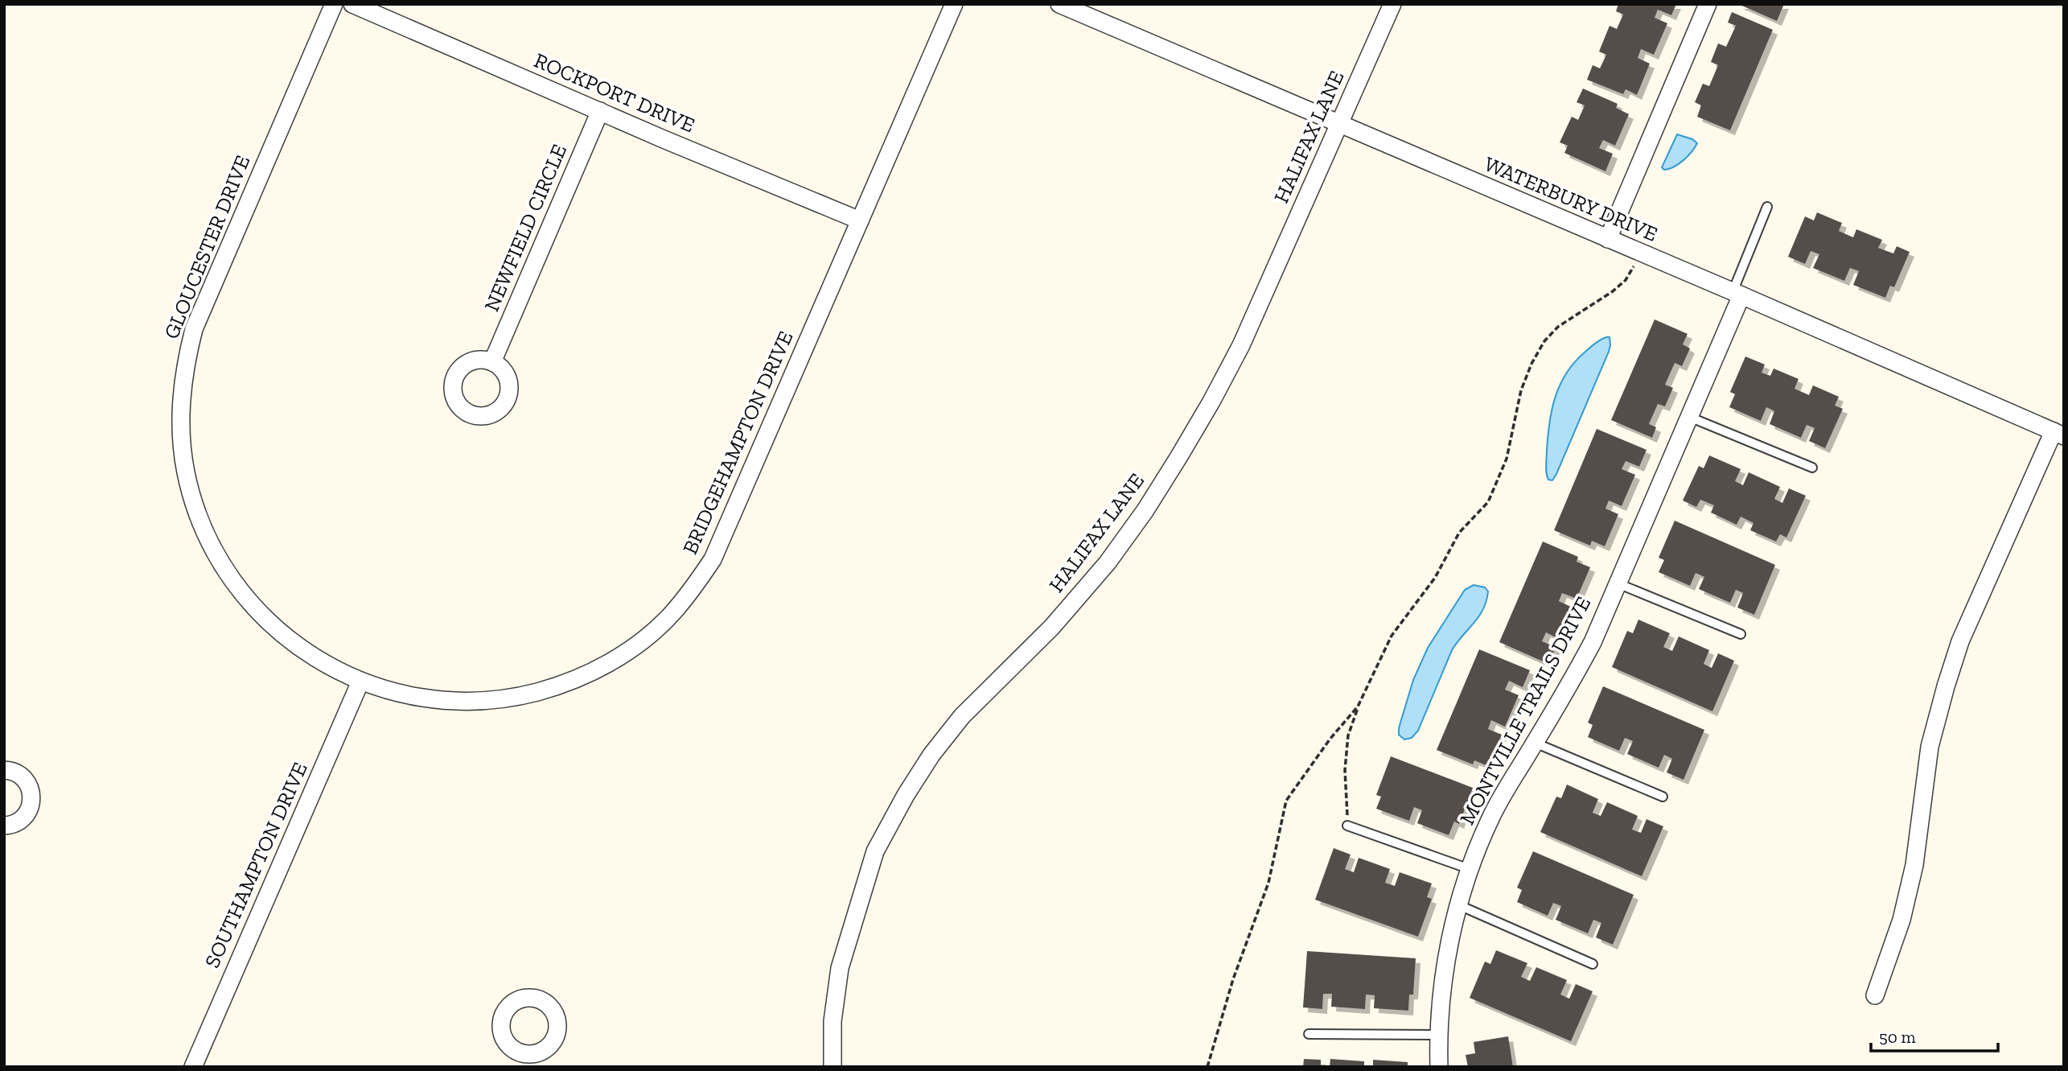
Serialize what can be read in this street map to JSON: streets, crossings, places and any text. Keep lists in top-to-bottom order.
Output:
{
  "streets": {
    "street": [
      "ROCKPORT DRIVE",
      "HALIFAX LANE",
      "WATERBURY DRIVE",
      "NEWFIELD CIRCLE",
      "GLOUCESTER DRIVE",
      "BRIDGEHAMPTON DRIVE",
      "MONTVILLE TRAILS DRIVE",
      "SOUTHAMPTON DRIVE"
    ]
  },
  "crossings": [
    ["ROCKPORT DRIVE", "NEWFIELD CIRCLE"],
    ["ROCKPORT DRIVE", "BRIDGEHAMPTON DRIVE"],
    ["HALIFAX LANE", "WATERBURY DRIVE"],
    ["WATERBURY DRIVE", "MONTVILLE TRAILS DRIVE"],
    ["GLOUCESTER DRIVE", "BRIDGEHAMPTON DRIVE"],
    ["GLOUCESTER DRIVE", "SOUTHAMPTON DRIVE"],
    ["BRIDGEHAMPTON DRIVE", "SOUTHAMPTON DRIVE"]
  ],
  "scale_bar": "50 m"
}
